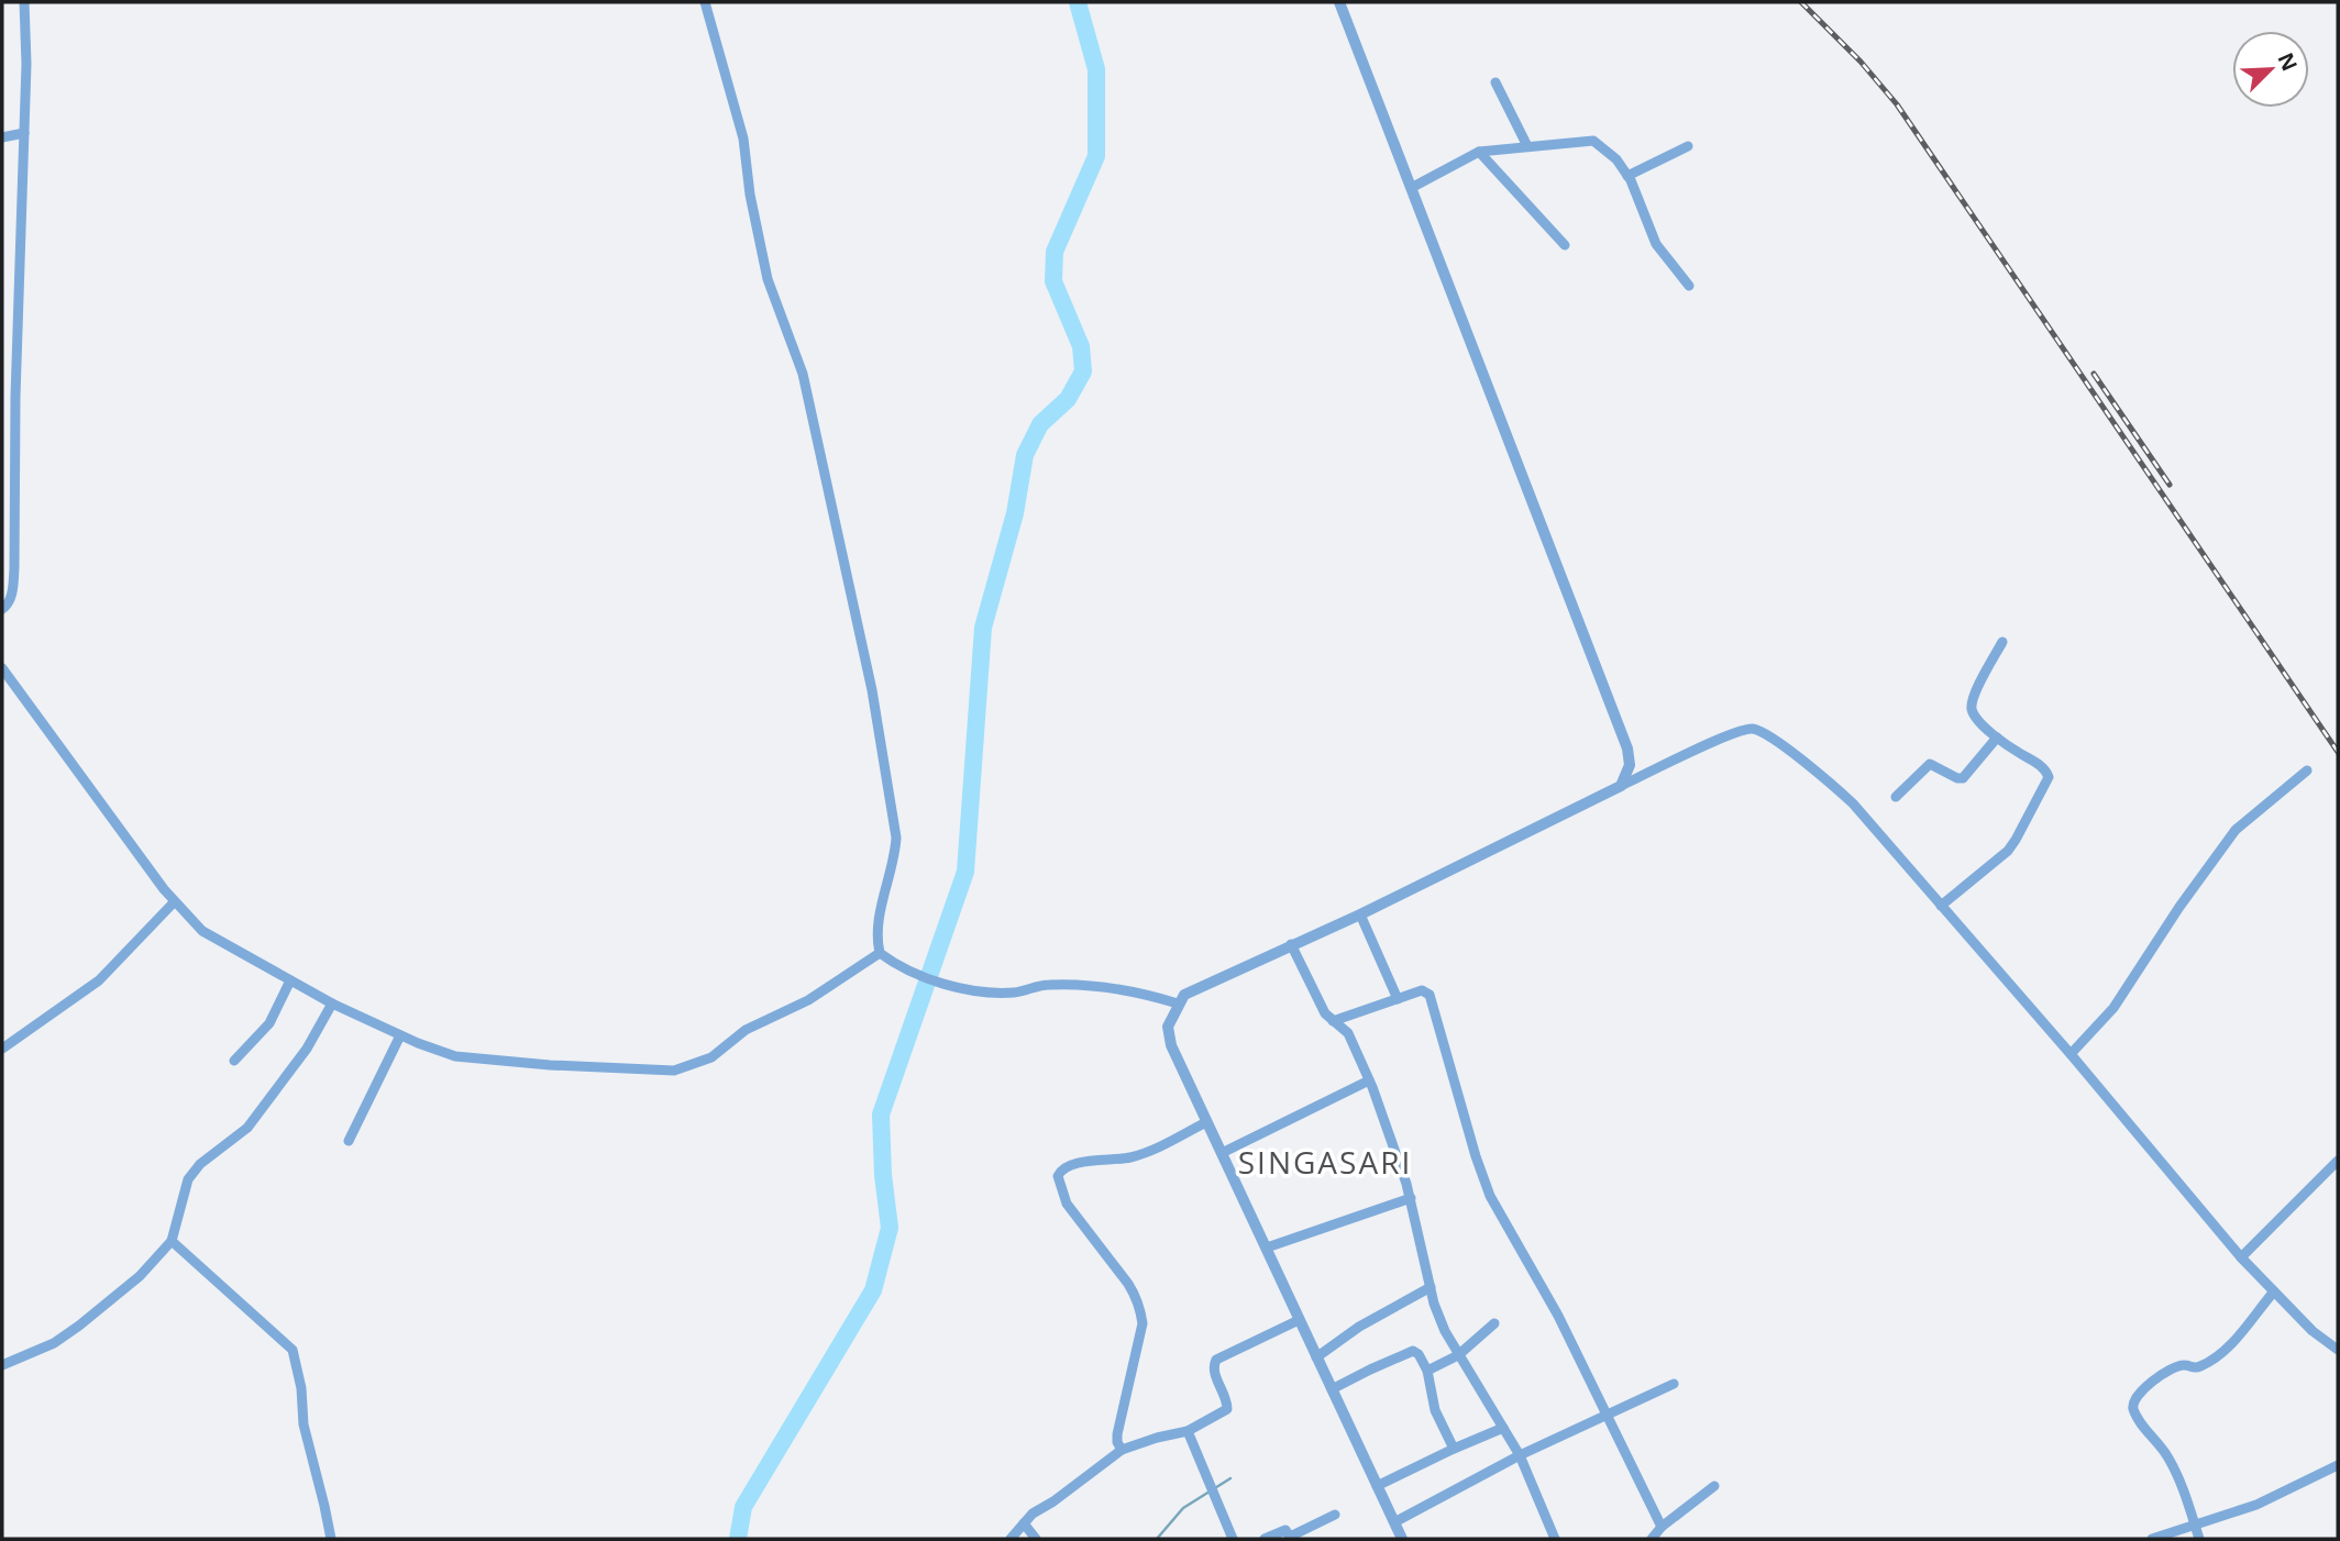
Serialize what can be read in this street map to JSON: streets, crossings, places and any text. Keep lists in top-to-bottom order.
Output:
{
  "districts": ["SINGASARI"],
  "north": "top right"
}
